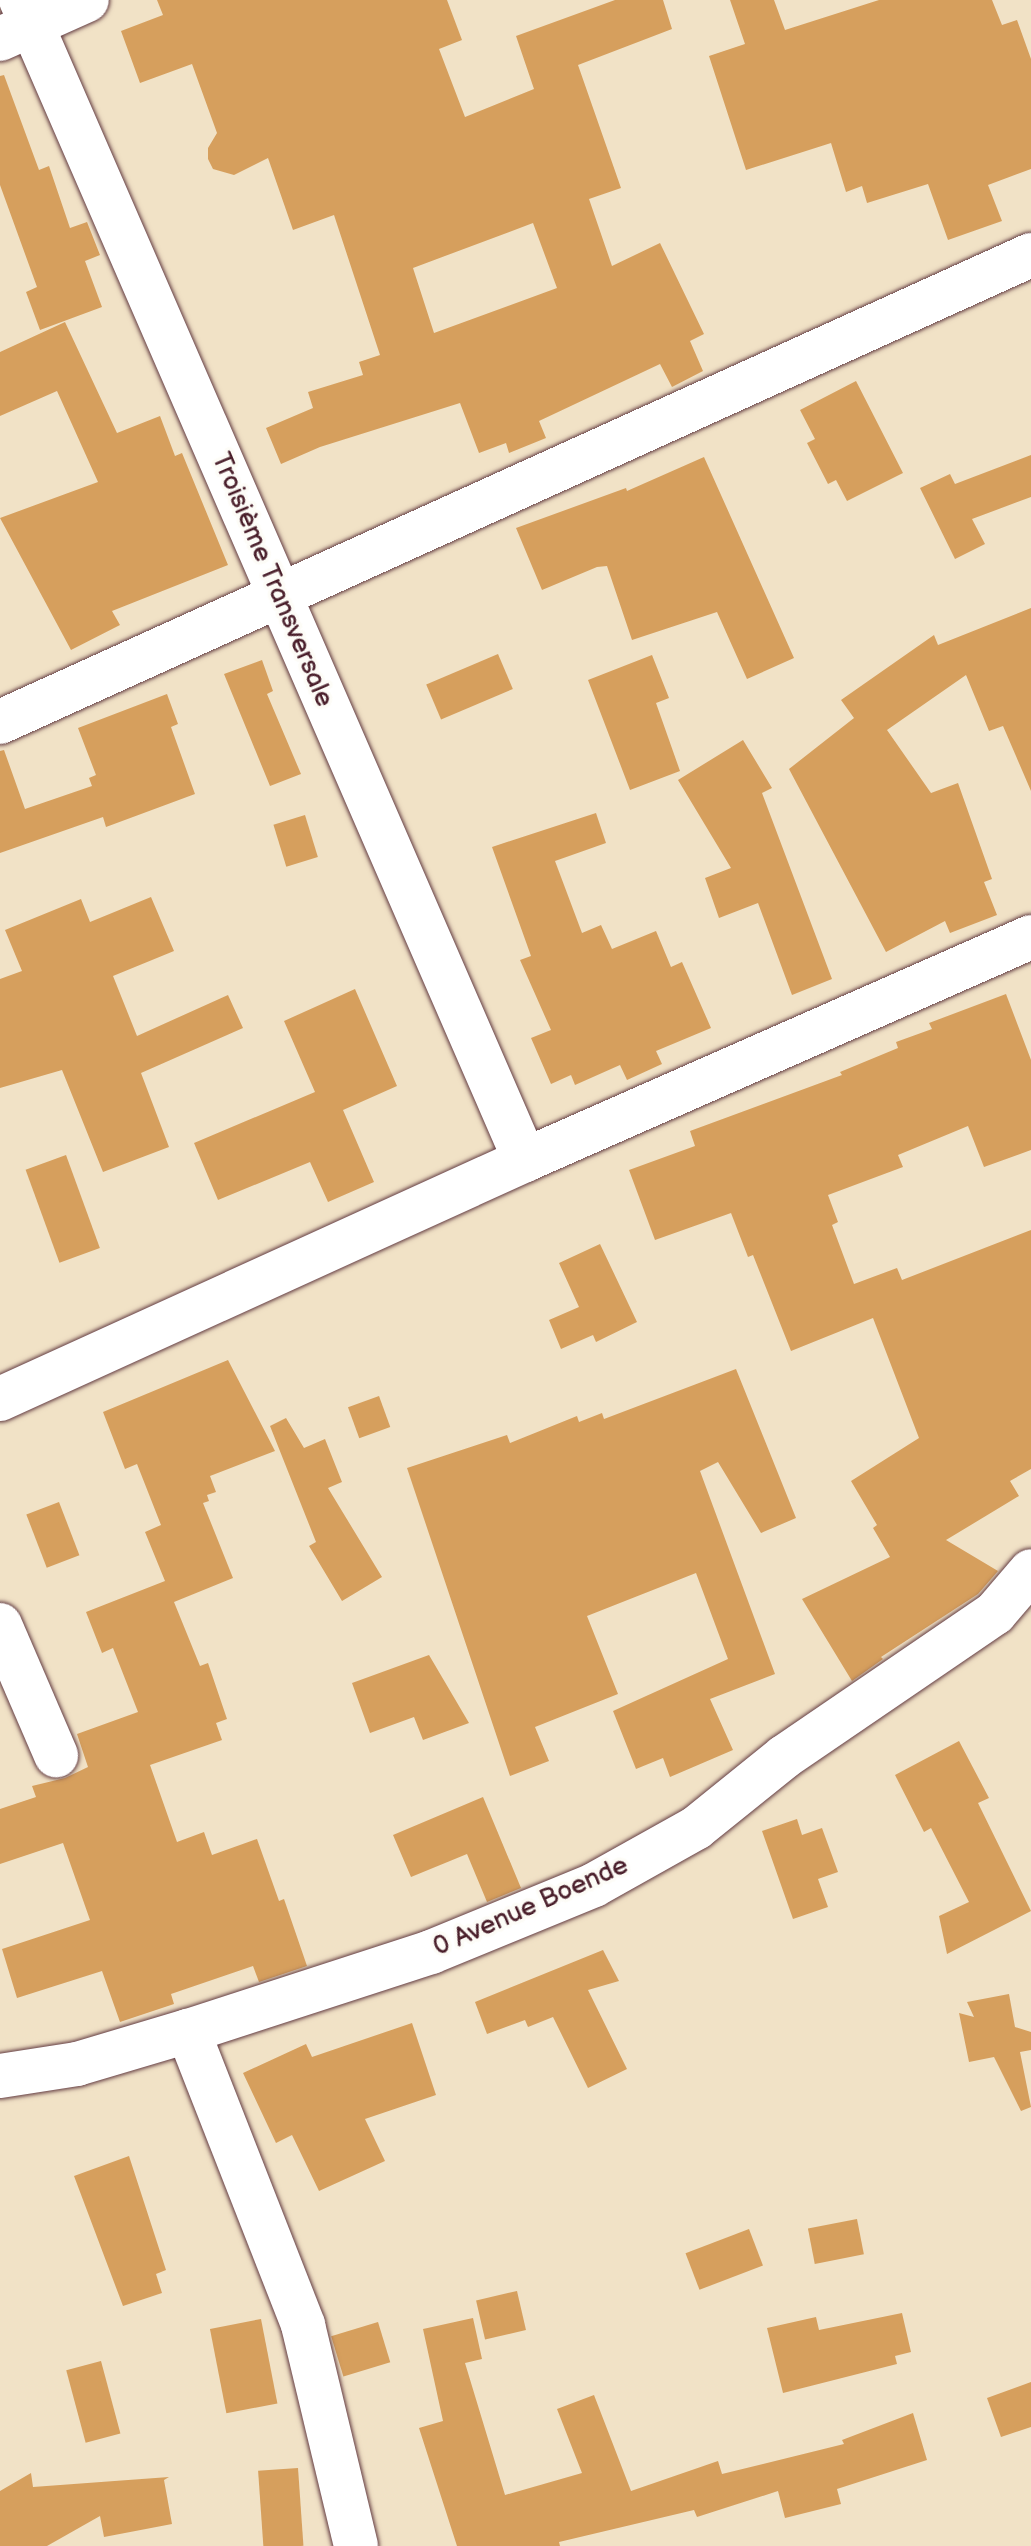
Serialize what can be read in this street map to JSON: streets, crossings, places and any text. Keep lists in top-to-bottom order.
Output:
{
  "streets": {
    "street": ["Troisième Transversale", "0 Avenue Boende"]
  }
}
